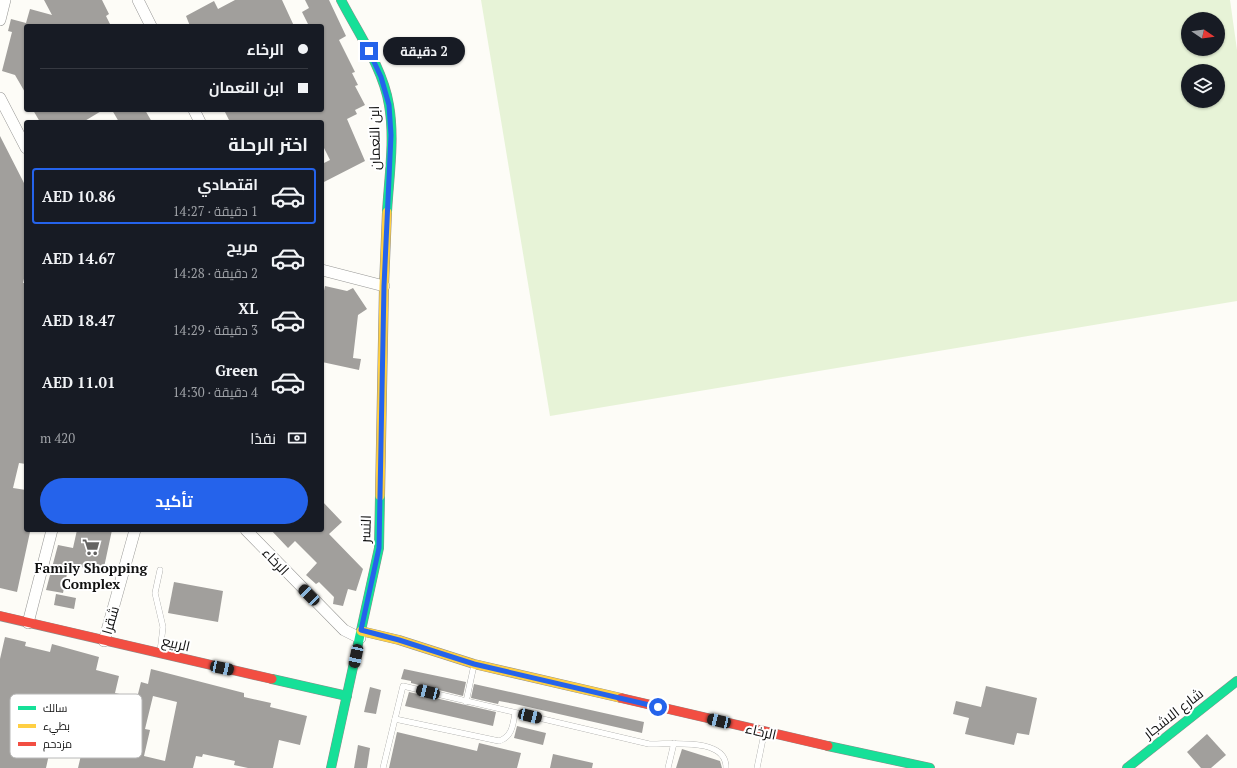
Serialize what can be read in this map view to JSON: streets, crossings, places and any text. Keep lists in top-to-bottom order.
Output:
{
  "streets": {
    "street": [
      "ابن النعمان",
      "النسر",
      "الرخاء",
      "شقرا",
      "الربيع",
      "شارع الاشجار"
    ]
  },
  "crossings": [
    ["ابن النعمان", "النسر"],
    ["النسر", "الرخاء"],
    ["النسر", "الربيع"],
    ["شقرا", "الربيع"]
  ],
  "places": {
    "supermarket": ["Family Shopping Complex"]
  },
  "legend": ["سالك", "بطيء", "مزدحم"],
  "north": "right",
  "page": {
    "banner": ["الرخاء", "ابن النعمان"],
    "bubble": "2 دقيقة",
    "heading": "اختر الرحلة",
    "list": [
      {
        "name": "اقتصادي",
        "note": "1 دقيقة · 14:27",
        "value": "AED 10.86"
      },
      {
        "name": "مريح",
        "note": "2 دقيقة · 14:28",
        "value": "AED 14.67"
      },
      {
        "name": "XL",
        "note": "3 دقيقة · 14:29",
        "value": "AED 18.47"
      },
      {
        "name": "Green",
        "note": "4 دقيقة · 14:30",
        "value": "AED 11.01"
      }
    ],
    "pay": ["نقدًا", "420 m"],
    "buttons": "تأكيد"
  }
}
